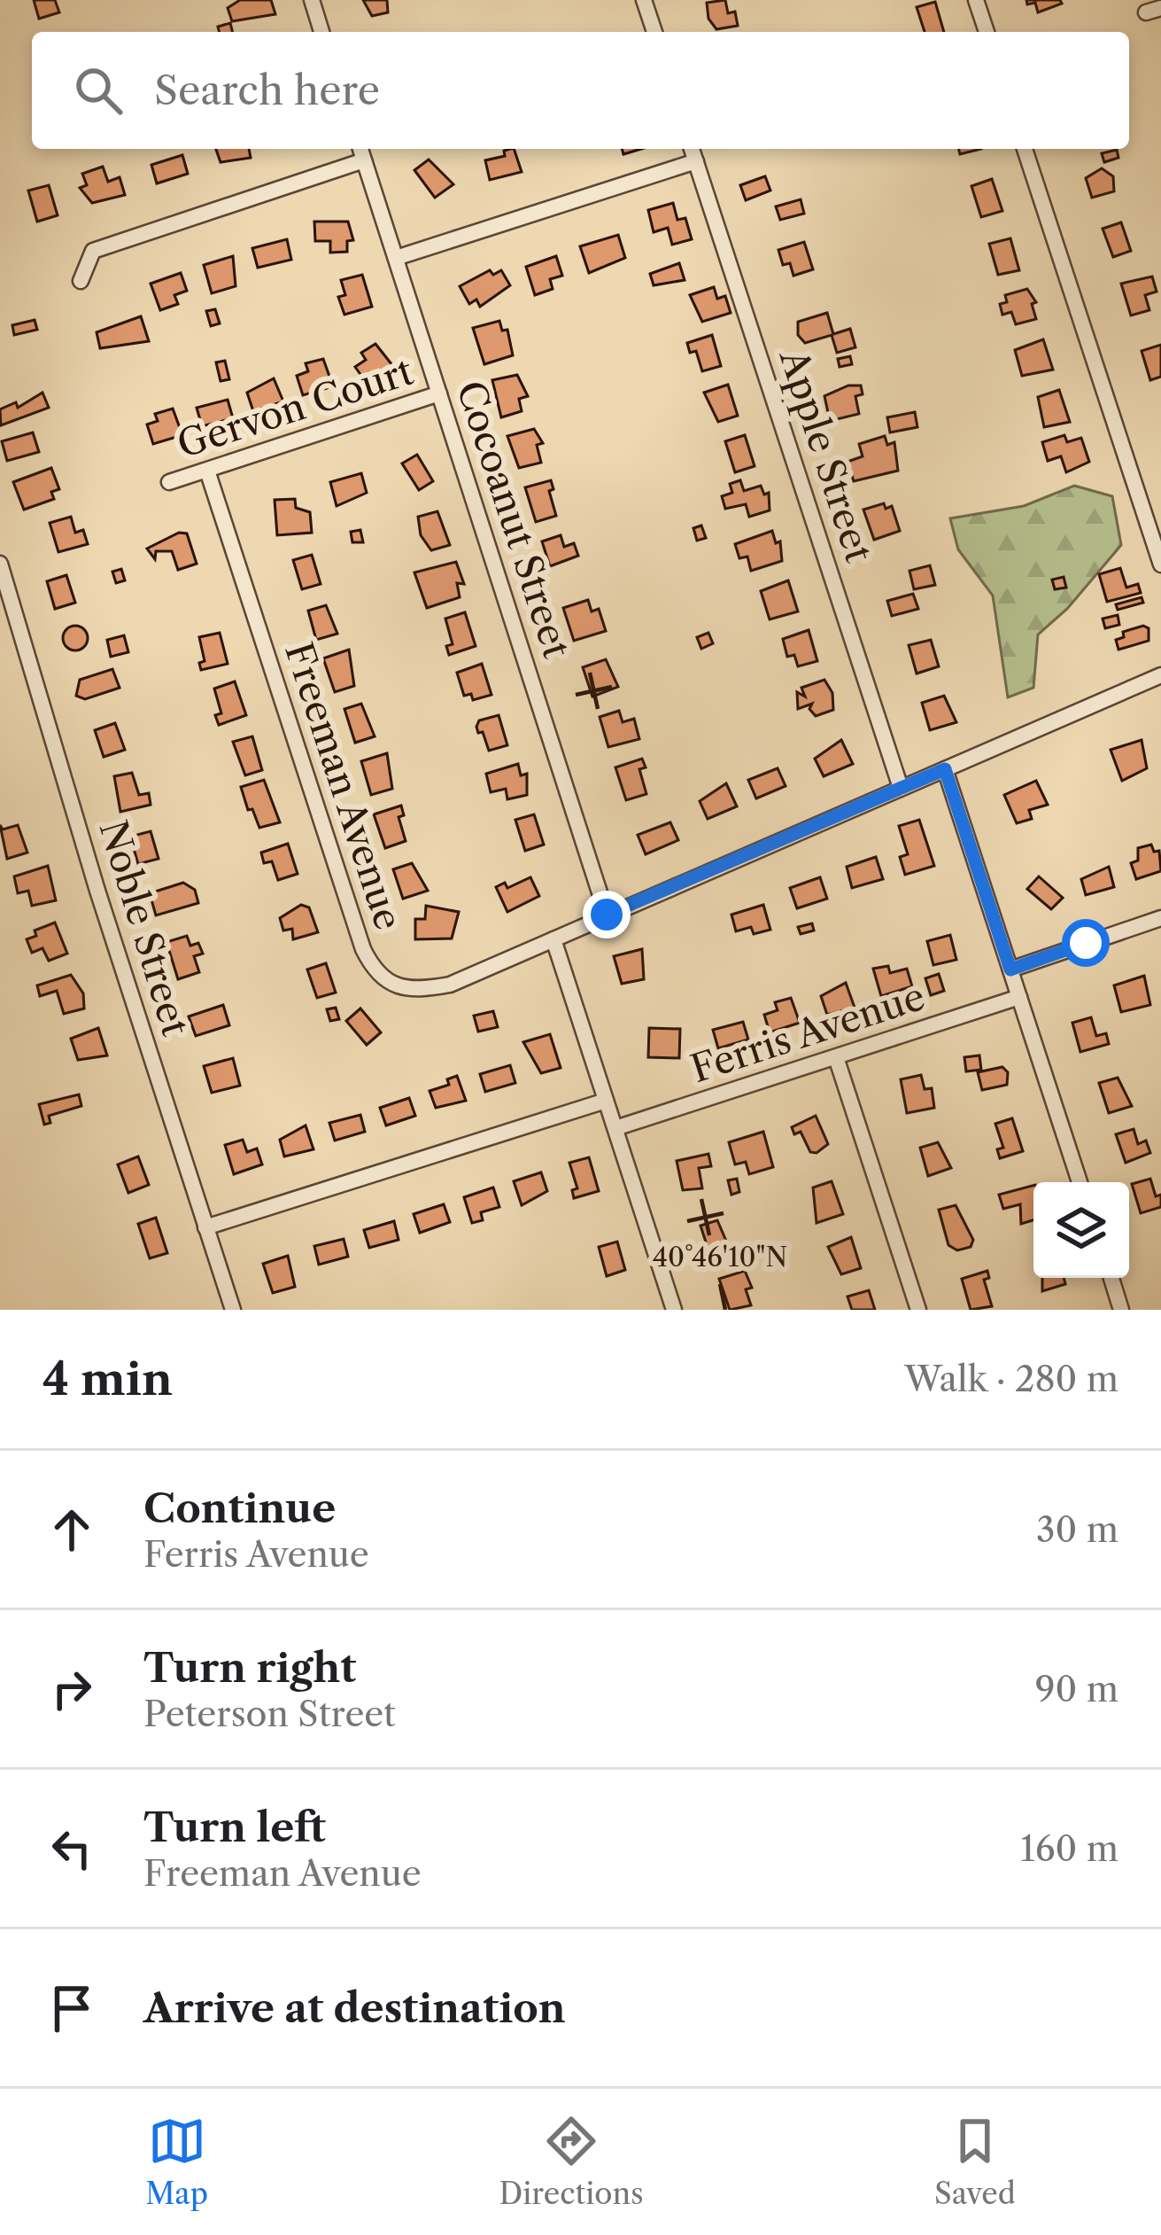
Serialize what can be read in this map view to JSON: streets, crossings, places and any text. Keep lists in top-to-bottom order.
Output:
{
  "streets": {
    "street": [
      "Gervon Court",
      "Apple Street",
      "Cocoanut Street",
      "Freeman Avenue",
      "Noble Street",
      "Ferris Avenue"
    ]
  },
  "crossings": [
    ["Gervon Court", "Cocoanut Street"],
    ["Gervon Court", "Freeman Avenue"],
    ["Apple Street", "Freeman Avenue"],
    ["Cocoanut Street", "Freeman Avenue"]
  ],
  "page": {
    "search": "Search here",
    "heading": ["4 min", "Walk · 280 m"],
    "list": [
      ["Continue", "Ferris Avenue", "30 m"],
      ["Turn right", "Peterson Street", "90 m"],
      ["Turn left", "Freeman Avenue", "160 m"],
      "Arrive at destination"
    ],
    "nav": ["Map", "Directions", "Saved"]
  },
  "coordinates": ["40°46'10\"N"]
}
